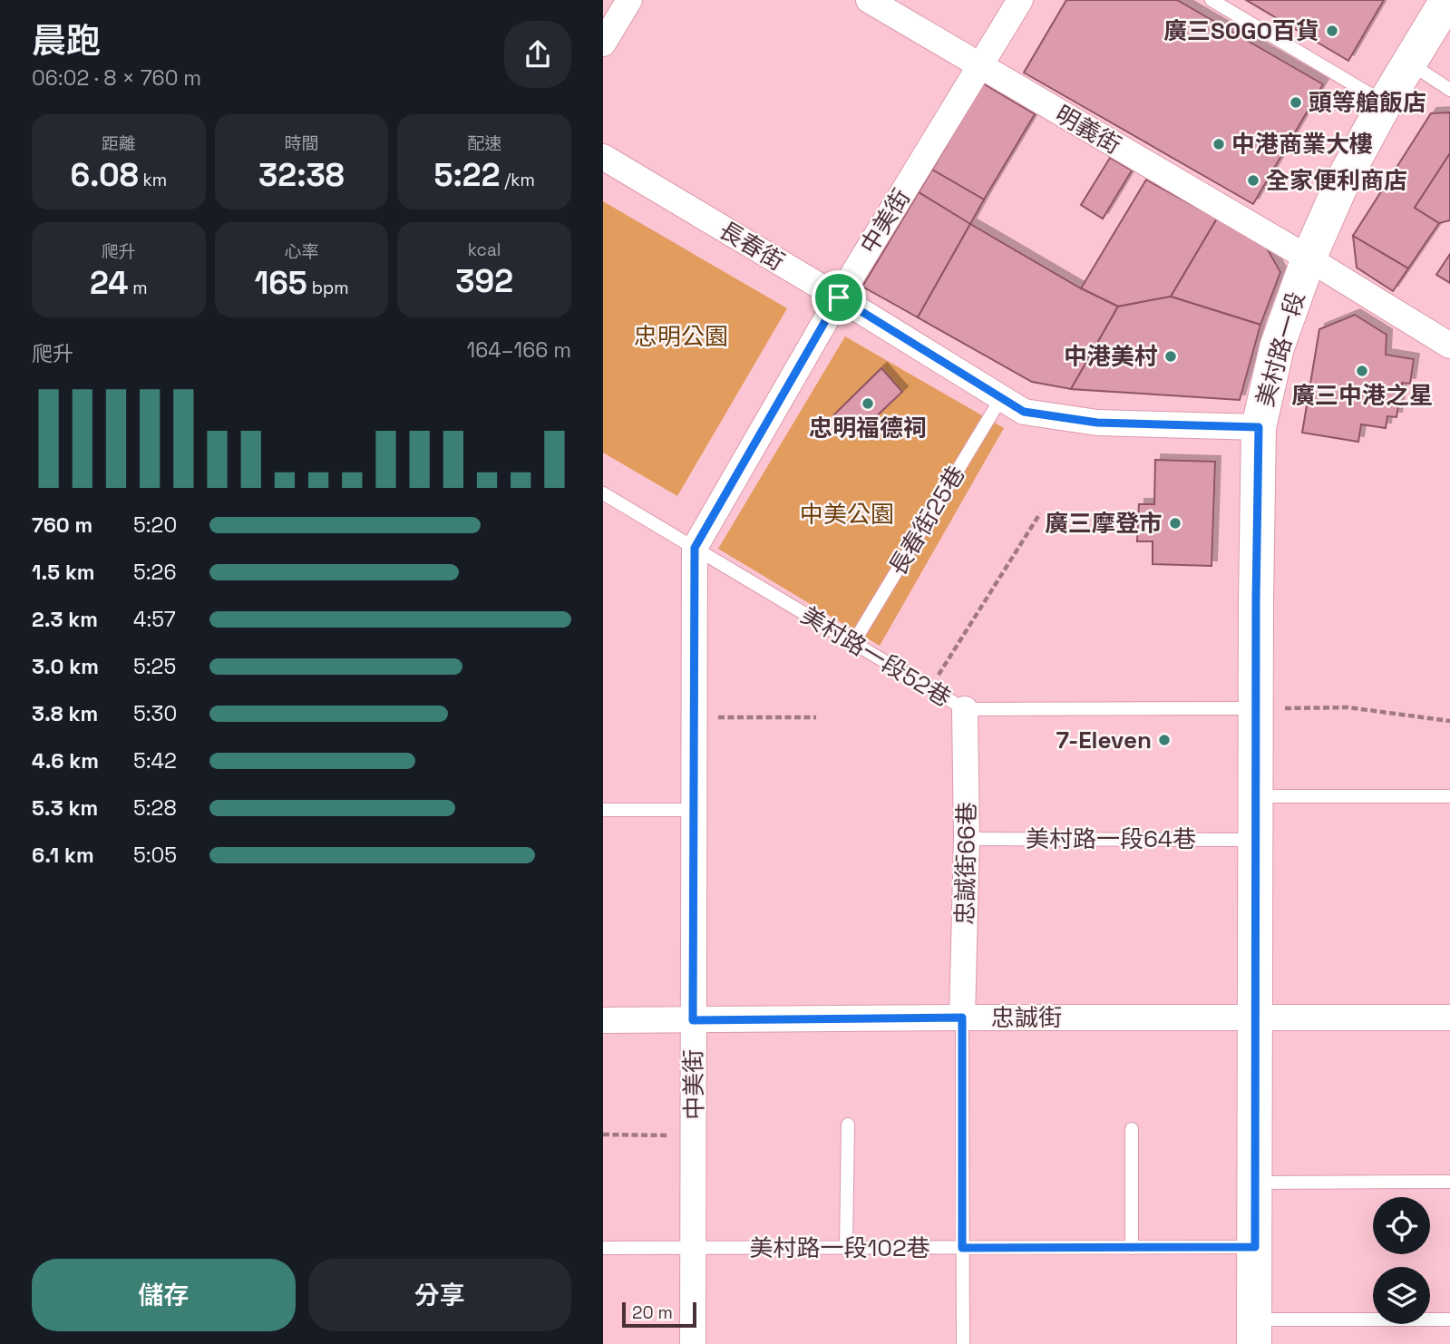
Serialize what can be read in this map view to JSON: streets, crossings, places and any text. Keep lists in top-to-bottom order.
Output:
{
  "streets": {
    "street": [
      "明義街",
      "中美街",
      "長春街",
      "美村路一段",
      "忠誠街66巷",
      "忠誠街"
    ],
    "lane": [
      "長春街25巷",
      "美村路一段52巷",
      "美村路一段64巷",
      "美村路一段102巷"
    ]
  },
  "crossings": [
    ["明義街", "中美街"],
    ["明義街", "美村路一段"],
    ["中美街", "長春街"],
    ["中美街", "美村路一段52巷"],
    ["中美街", "忠誠街"],
    ["中美街", "美村路一段102巷"],
    ["長春街", "美村路一段"],
    ["長春街", "長春街25巷"],
    ["美村路一段", "美村路一段52巷"],
    ["美村路一段", "美村路一段64巷"],
    ["美村路一段", "忠誠街"],
    ["美村路一段", "美村路一段102巷"],
    ["長春街25巷", "美村路一段52巷"],
    ["美村路一段52巷", "忠誠街66巷"],
    ["美村路一段64巷", "忠誠街66巷"],
    ["忠誠街66巷", "忠誠街"]
  ],
  "parks": ["忠明公園", "中美公園"],
  "places": [
    "廣三SOGO百貨",
    "頭等艙飯店",
    "中港商業大樓",
    "全家便利商店",
    "中港美村",
    "廣三中港之星",
    "忠明福德祠",
    "廣三摩登市",
    "7-Eleven"
  ],
  "scale_bar": "20 m",
  "page": {
    "heading": ["晨跑", "06:02 · 8 × 760 m"],
    "stats": [
      ["距離", "6.08 km"],
      ["時間", "32:38"],
      ["配速", "5:22 /km"],
      ["爬升", "24 m"],
      ["心率", "165 bpm"],
      ["kcal", "392"]
    ],
    "chart": ["爬升", "164–166 m"],
    "list": [
      {
        "name": "760 m",
        "note": "5:20"
      },
      {
        "name": "1.5 km",
        "note": "5:26"
      },
      {
        "name": "2.3 km",
        "note": "4:57"
      },
      {
        "name": "3.0 km",
        "note": "5:25"
      },
      {
        "name": "3.8 km",
        "note": "5:30"
      },
      {
        "name": "4.6 km",
        "note": "5:42"
      },
      {
        "name": "5.3 km",
        "note": "5:28"
      },
      {
        "name": "6.1 km",
        "note": "5:05"
      }
    ],
    "buttons": ["儲存", "分享"],
    "scale": "20 m"
  }
}
